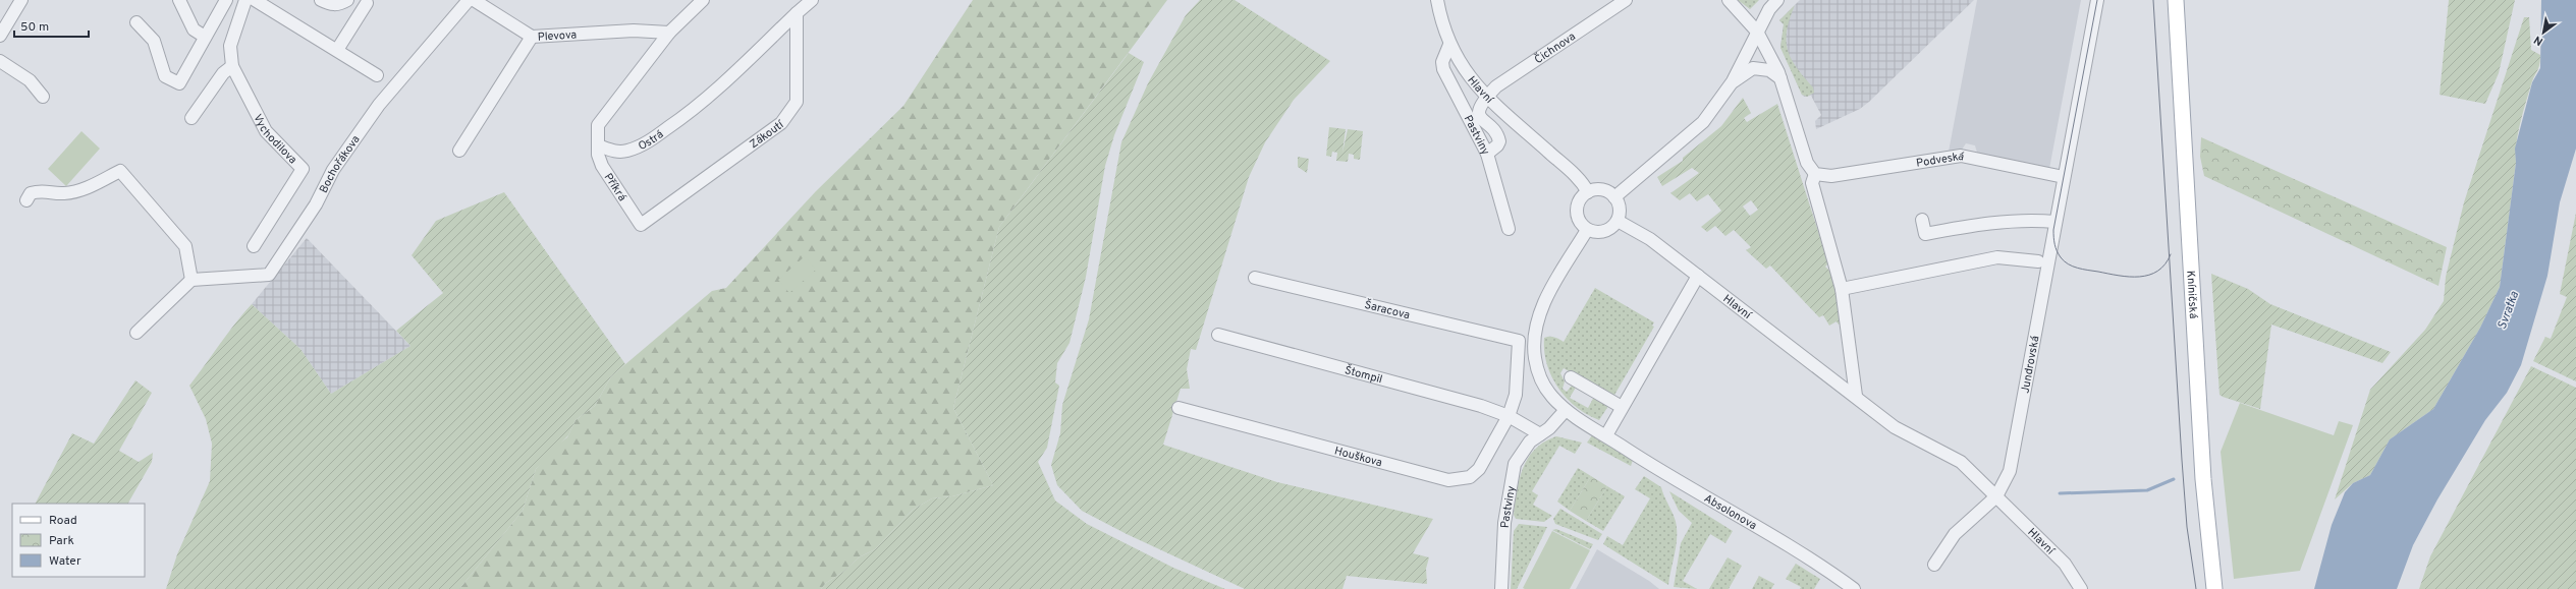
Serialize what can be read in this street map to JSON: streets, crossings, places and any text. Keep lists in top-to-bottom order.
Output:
{
  "streets": {
    "main road": ["Kníničská"],
    "street": [
      "Plevova",
      "Čichnova",
      "Hlavní",
      "Zákoutí",
      "Pastviny",
      "Vychodilova",
      "Ostrá",
      "Podveská",
      "Bochořákova",
      "Příkrá",
      "Šaracova",
      "Jundrovská",
      "Štompil",
      "Houškova",
      "Absolonova"
    ]
  },
  "crossings": [
    ["Čichnova", "Hlavní"],
    ["Hlavní", "Pastviny"],
    ["Hlavní", "Jundrovská"],
    ["Hlavní", "Absolonova"],
    ["Zákoutí", "Ostrá"],
    ["Zákoutí", "Příkrá"],
    ["Pastviny", "Absolonova"],
    ["Ostrá", "Příkrá"],
    ["Podveská", "Jundrovská"],
    ["Šaracova", "Štompil"],
    ["Šaracova", "Houškova"],
    ["Štompil", "Houškova"]
  ],
  "water": ["Svratka"],
  "legend": ["Road", "Park", "Water"],
  "scale_bar": "50 m",
  "north": "bottom left"
}
